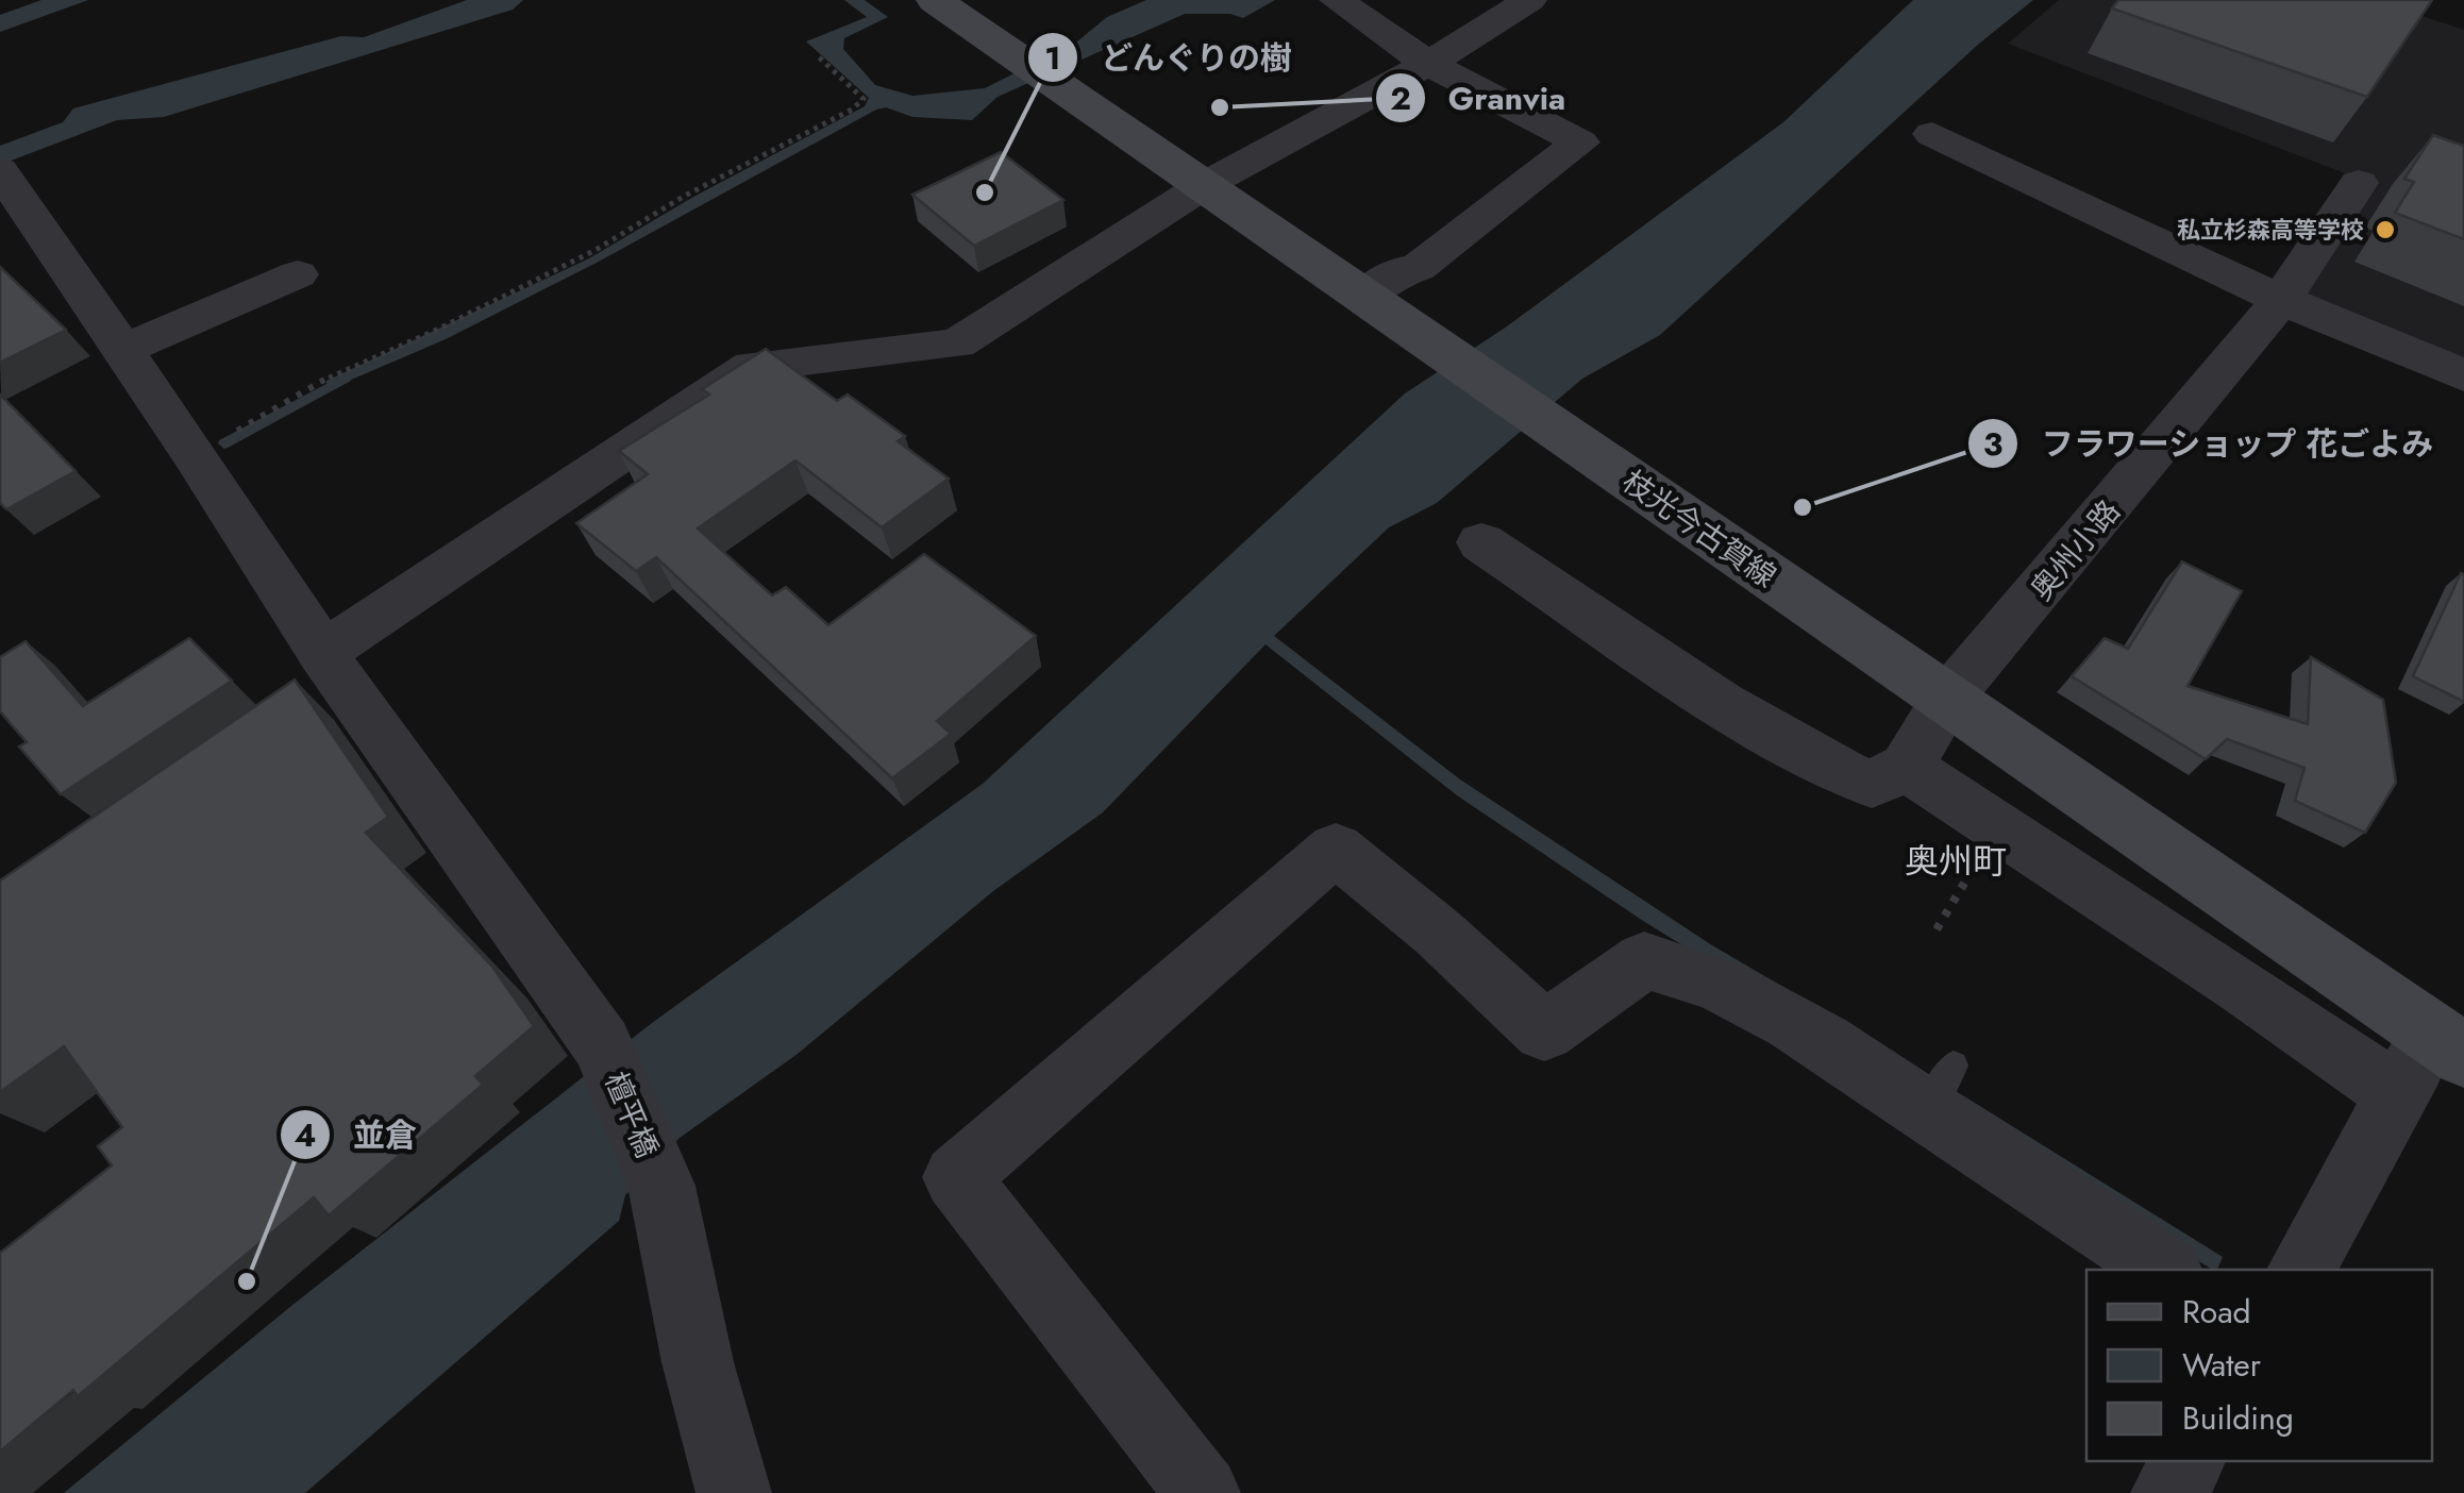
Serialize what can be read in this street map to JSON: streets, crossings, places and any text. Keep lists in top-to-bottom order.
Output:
{
  "streets": {
    "main road": ["枝光今古賀線"],
    "street": ["奥州小路", "檀平橋"]
  },
  "crossings": [
    ["枝光今古賀線", "奥州小路"]
  ],
  "districts": ["奥州町"],
  "places": [
    "Granvia",
    "どんぐりの樹",
    "私立杉森高等学校",
    "フラワーショップ 花ごよみ",
    "並倉"
  ],
  "legend": ["Road", "Water", "Building"]
}
